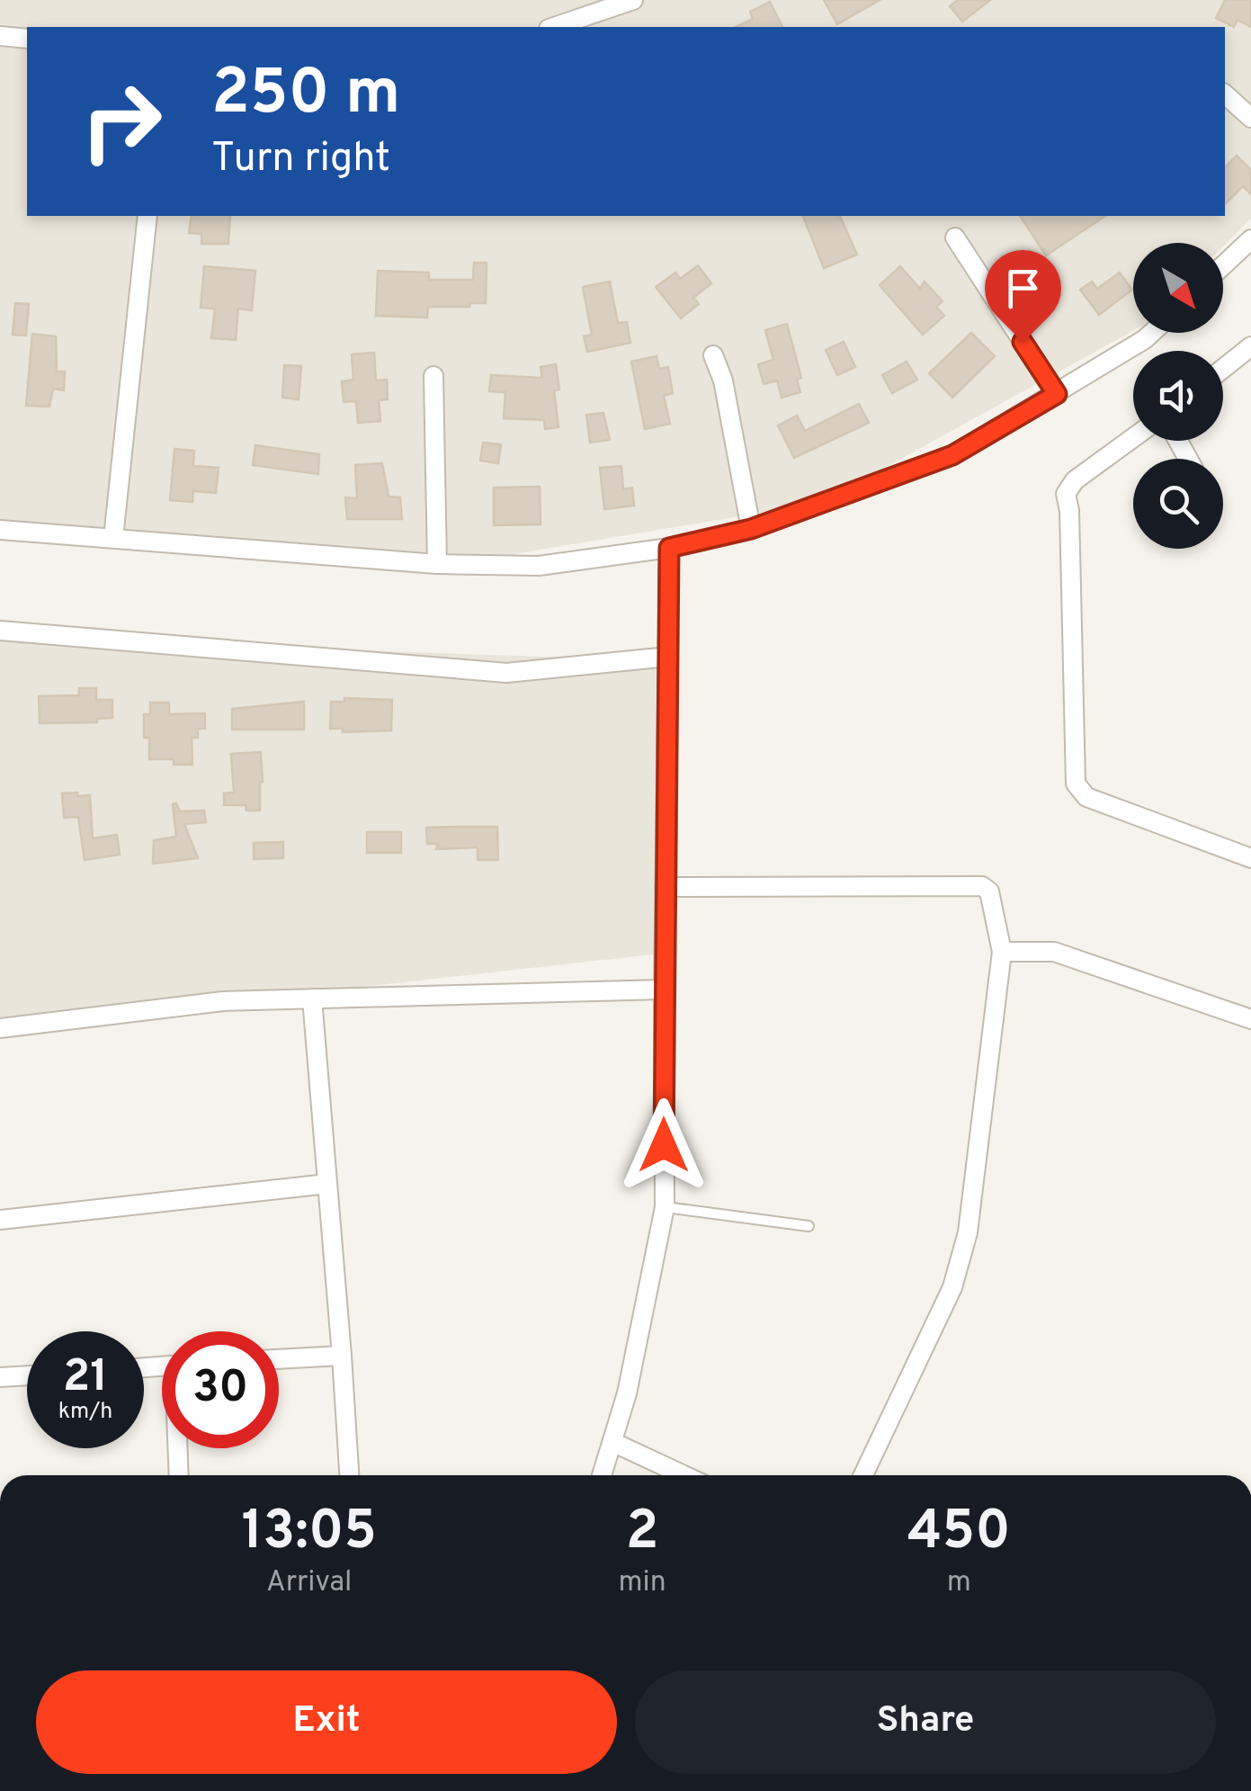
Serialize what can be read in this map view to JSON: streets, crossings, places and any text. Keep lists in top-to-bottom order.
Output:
{
  "north": "bottom right",
  "page": {
    "turn": ["250 m", "Turn right"],
    "speed": "21 km/h",
    "limit": "30",
    "eta": [
      "13:05",
      "Arrival",
      "2",
      "min",
      "450",
      "m"
    ],
    "buttons": ["Exit", "Share"]
  }
}
